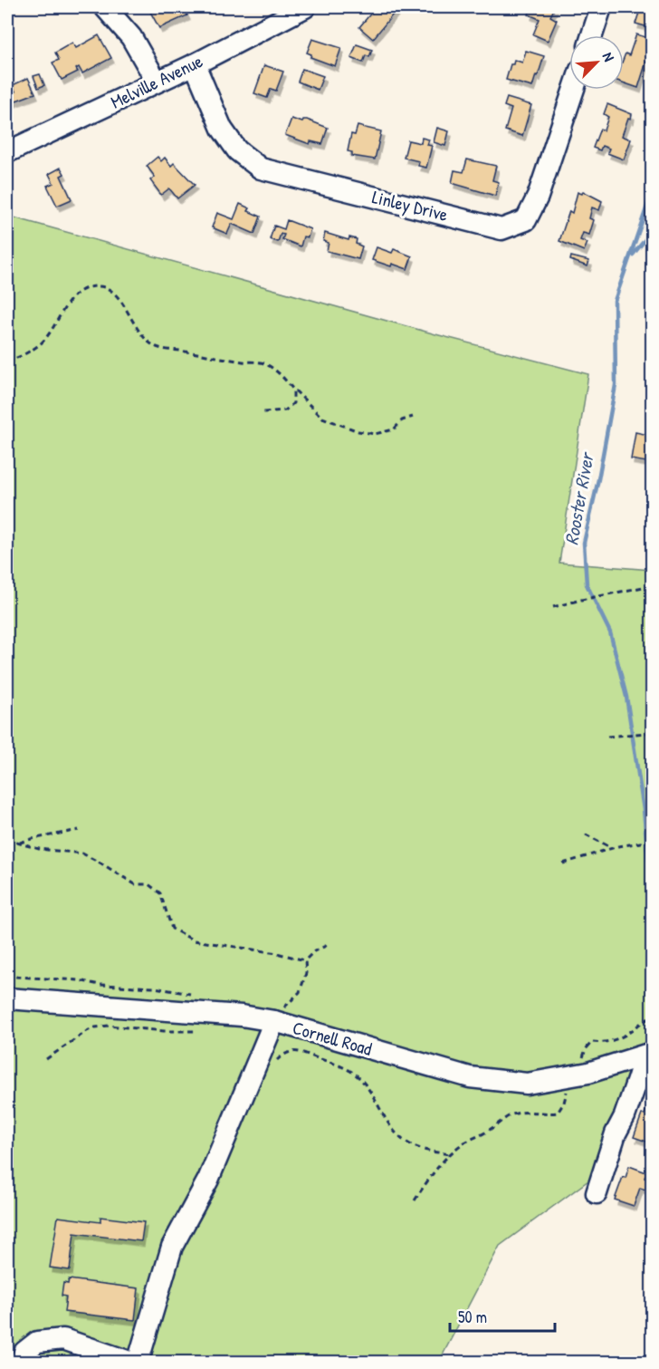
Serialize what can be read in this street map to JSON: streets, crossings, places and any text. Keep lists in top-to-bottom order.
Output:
{
  "streets": {
    "street": ["Melville Avenue", "Linley Drive", "Cornell Road"]
  },
  "crossings": [
    ["Melville Avenue", "Linley Drive"]
  ],
  "water": ["Rooster River"],
  "scale_bar": "50 m",
  "north": "top right"
}
